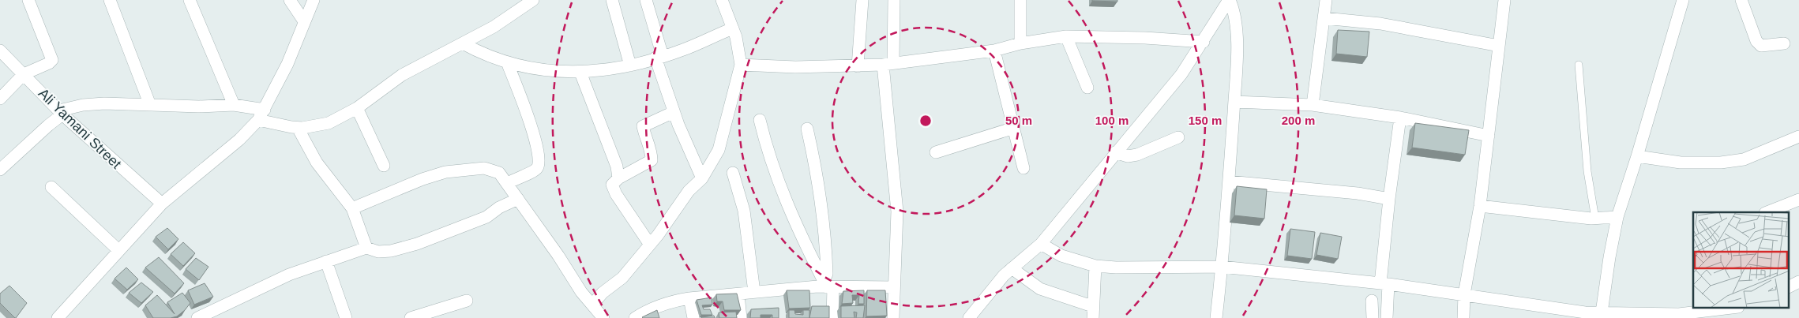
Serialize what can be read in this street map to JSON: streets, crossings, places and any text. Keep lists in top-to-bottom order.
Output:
{
  "streets": {
    "street": ["Ali Yamani Street"]
  },
  "rings": [
    "50 m",
    "100 m",
    "150 m",
    "200 m"
  ]
}
